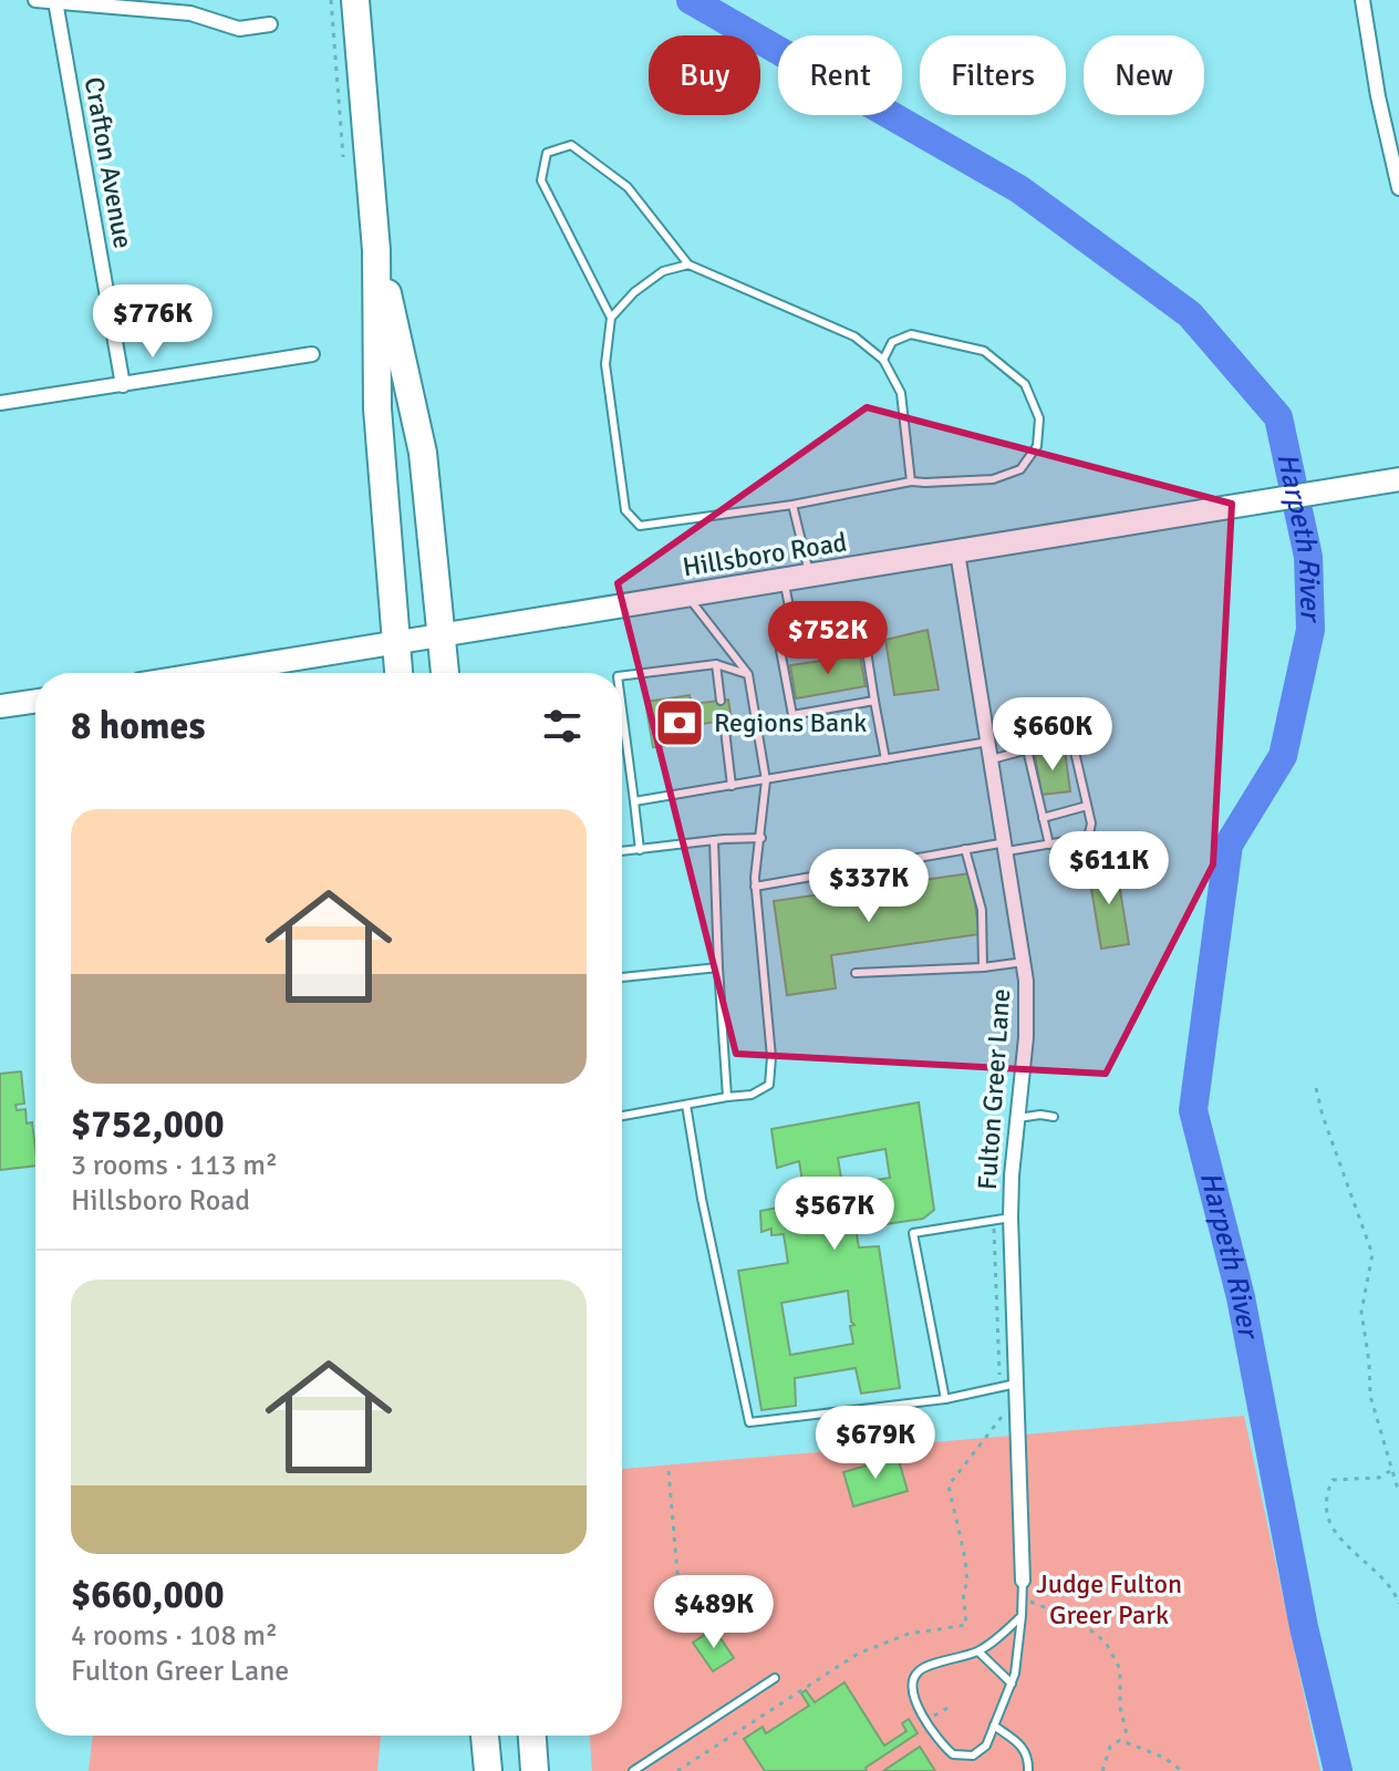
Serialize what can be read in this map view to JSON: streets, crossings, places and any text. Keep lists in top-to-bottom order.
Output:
{
  "streets": {
    "main road": ["Hillsboro Road"],
    "street": ["Crafton Avenue", "Fulton Greer Lane"]
  },
  "crossings": [
    ["Hillsboro Road", "Fulton Greer Lane"]
  ],
  "water": ["Harpeth River"],
  "parks": ["Judge Fulton Greer Park"],
  "places": {
    "bank": ["Regions Bank"]
  },
  "page": {
    "chip": [
      "Buy",
      "Rent",
      "Filters",
      "New"
    ],
    "price": [
      "$776K",
      "$752K",
      "$660K",
      "$611K",
      "$337K",
      "$567K",
      "$679K",
      "$489K"
    ],
    "heading": "8 homes",
    "list": [
      {
        "name": "$752,000",
        "note": "3 rooms · 113 m² · Hillsboro Road"
      },
      {
        "name": "$660,000",
        "note": "4 rooms · 108 m² · Fulton Greer Lane"
      }
    ]
  }
}
